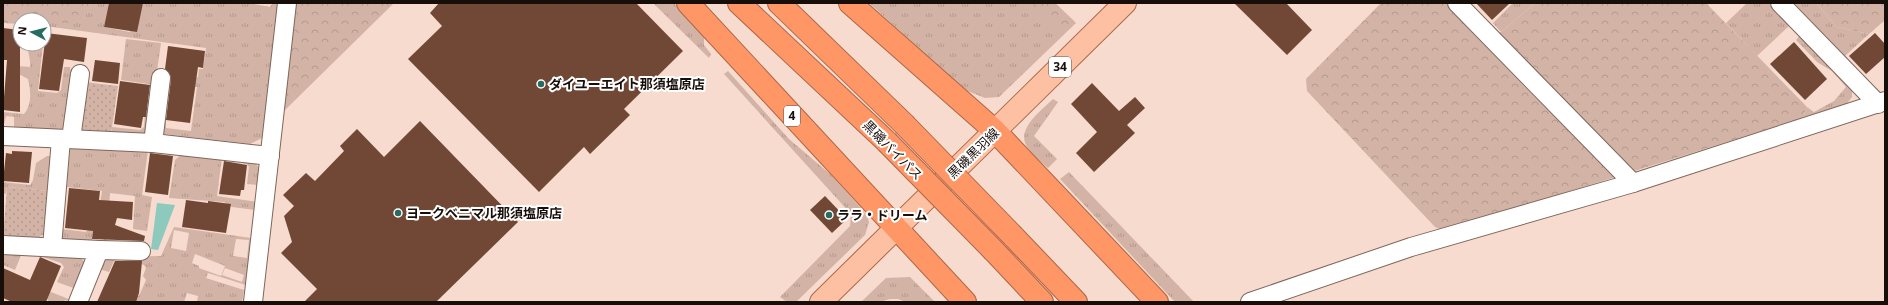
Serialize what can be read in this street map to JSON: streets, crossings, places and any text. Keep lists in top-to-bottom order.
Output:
{
  "streets": {
    "highway": ["4", "黒磯バイパス"],
    "main road": ["34", "黒磯黒羽線"]
  },
  "crossings": [
    ["4", "黒磯黒羽線"]
  ],
  "places": ["ダイユーエイト那須塩原店", "ヨークベニマル那須塩原店", "ララ・ドリーム"],
  "north": "left"
}
